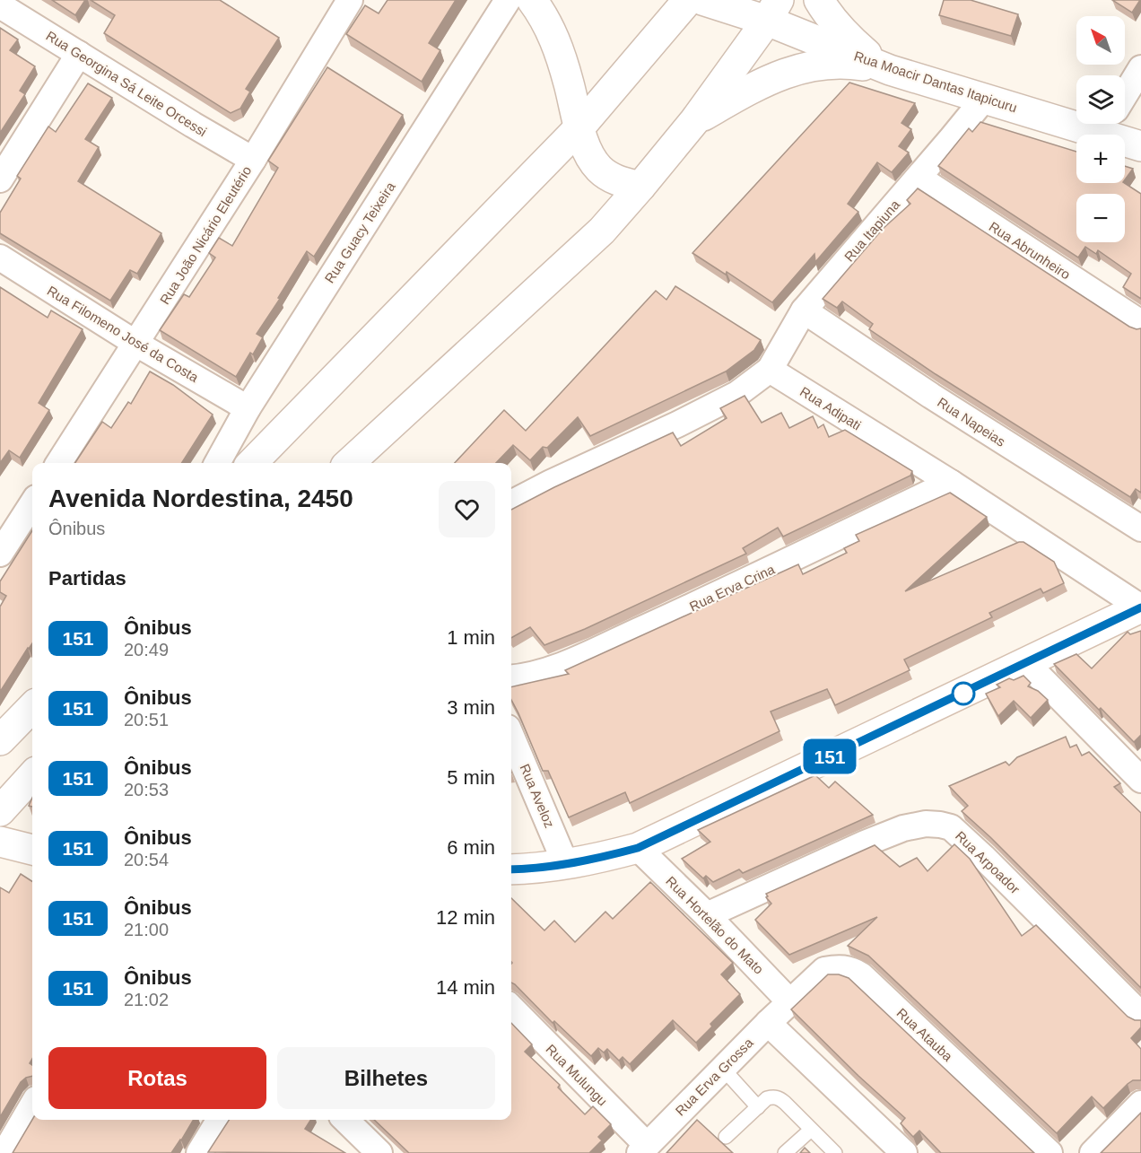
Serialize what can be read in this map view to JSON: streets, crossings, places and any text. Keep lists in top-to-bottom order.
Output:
{
  "streets": {
    "street": [
      "Rua Moacir Dantas Itapicuru",
      "Rua Georgina Sá Leite Orcessi",
      "Rua Itapiuna",
      "Rua Guacy Teixeira",
      "Rua João Nicário Eleutério",
      "Rua Abrunheiro",
      "Rua Filomeno José da Costa",
      "Rua Adipati",
      "Rua Napeias",
      "Rua Erva Crina",
      "Rua Aveloz",
      "Rua Arpoador",
      "Rua Hortelão do Mato",
      "Rua Atauba",
      "Rua Mulungu",
      "Rua Erva Grossa"
    ]
  },
  "crossings": [
    ["Rua Moacir Dantas Itapicuru", "Rua Itapiuna"],
    ["Rua Georgina Sá Leite Orcessi", "Rua João Nicário Eleutério"],
    ["Rua Itapiuna", "Rua Abrunheiro"],
    ["Rua Itapiuna", "Rua Adipati"],
    ["Rua Itapiuna", "Rua Napeias"],
    ["Rua Guacy Teixeira", "Rua Filomeno José da Costa"],
    ["Rua João Nicário Eleutério", "Rua Filomeno José da Costa"],
    ["Rua Adipati", "Rua Erva Crina"],
    ["Rua Arpoador", "Rua Hortelão do Mato"],
    ["Rua Hortelão do Mato", "Rua Atauba"],
    ["Rua Hortelão do Mato", "Rua Erva Grossa"],
    ["Rua Atauba", "Rua Erva Grossa"],
    ["Rua Mulungu", "Rua Erva Grossa"]
  ],
  "lines": ["bus line 151"],
  "north": "top left",
  "page": {
    "on_map": "151",
    "map_buttons": ["+", "−"],
    "heading": [
      ["Avenida Nordestina, 2450", "Ônibus"],
      "Partidas"
    ],
    "list": [
      {
        "mark": "151",
        "name": "Ônibus",
        "note": "20:49",
        "value": "1 min"
      },
      {
        "mark": "151",
        "name": "Ônibus",
        "note": "20:51",
        "value": "3 min"
      },
      {
        "mark": "151",
        "name": "Ônibus",
        "note": "20:53",
        "value": "5 min"
      },
      {
        "mark": "151",
        "name": "Ônibus",
        "note": "20:54",
        "value": "6 min"
      },
      {
        "mark": "151",
        "name": "Ônibus",
        "note": "21:00",
        "value": "12 min"
      },
      {
        "mark": "151",
        "name": "Ônibus",
        "note": "21:02",
        "value": "14 min"
      }
    ],
    "buttons": ["Rotas", "Bilhetes"]
  }
}
